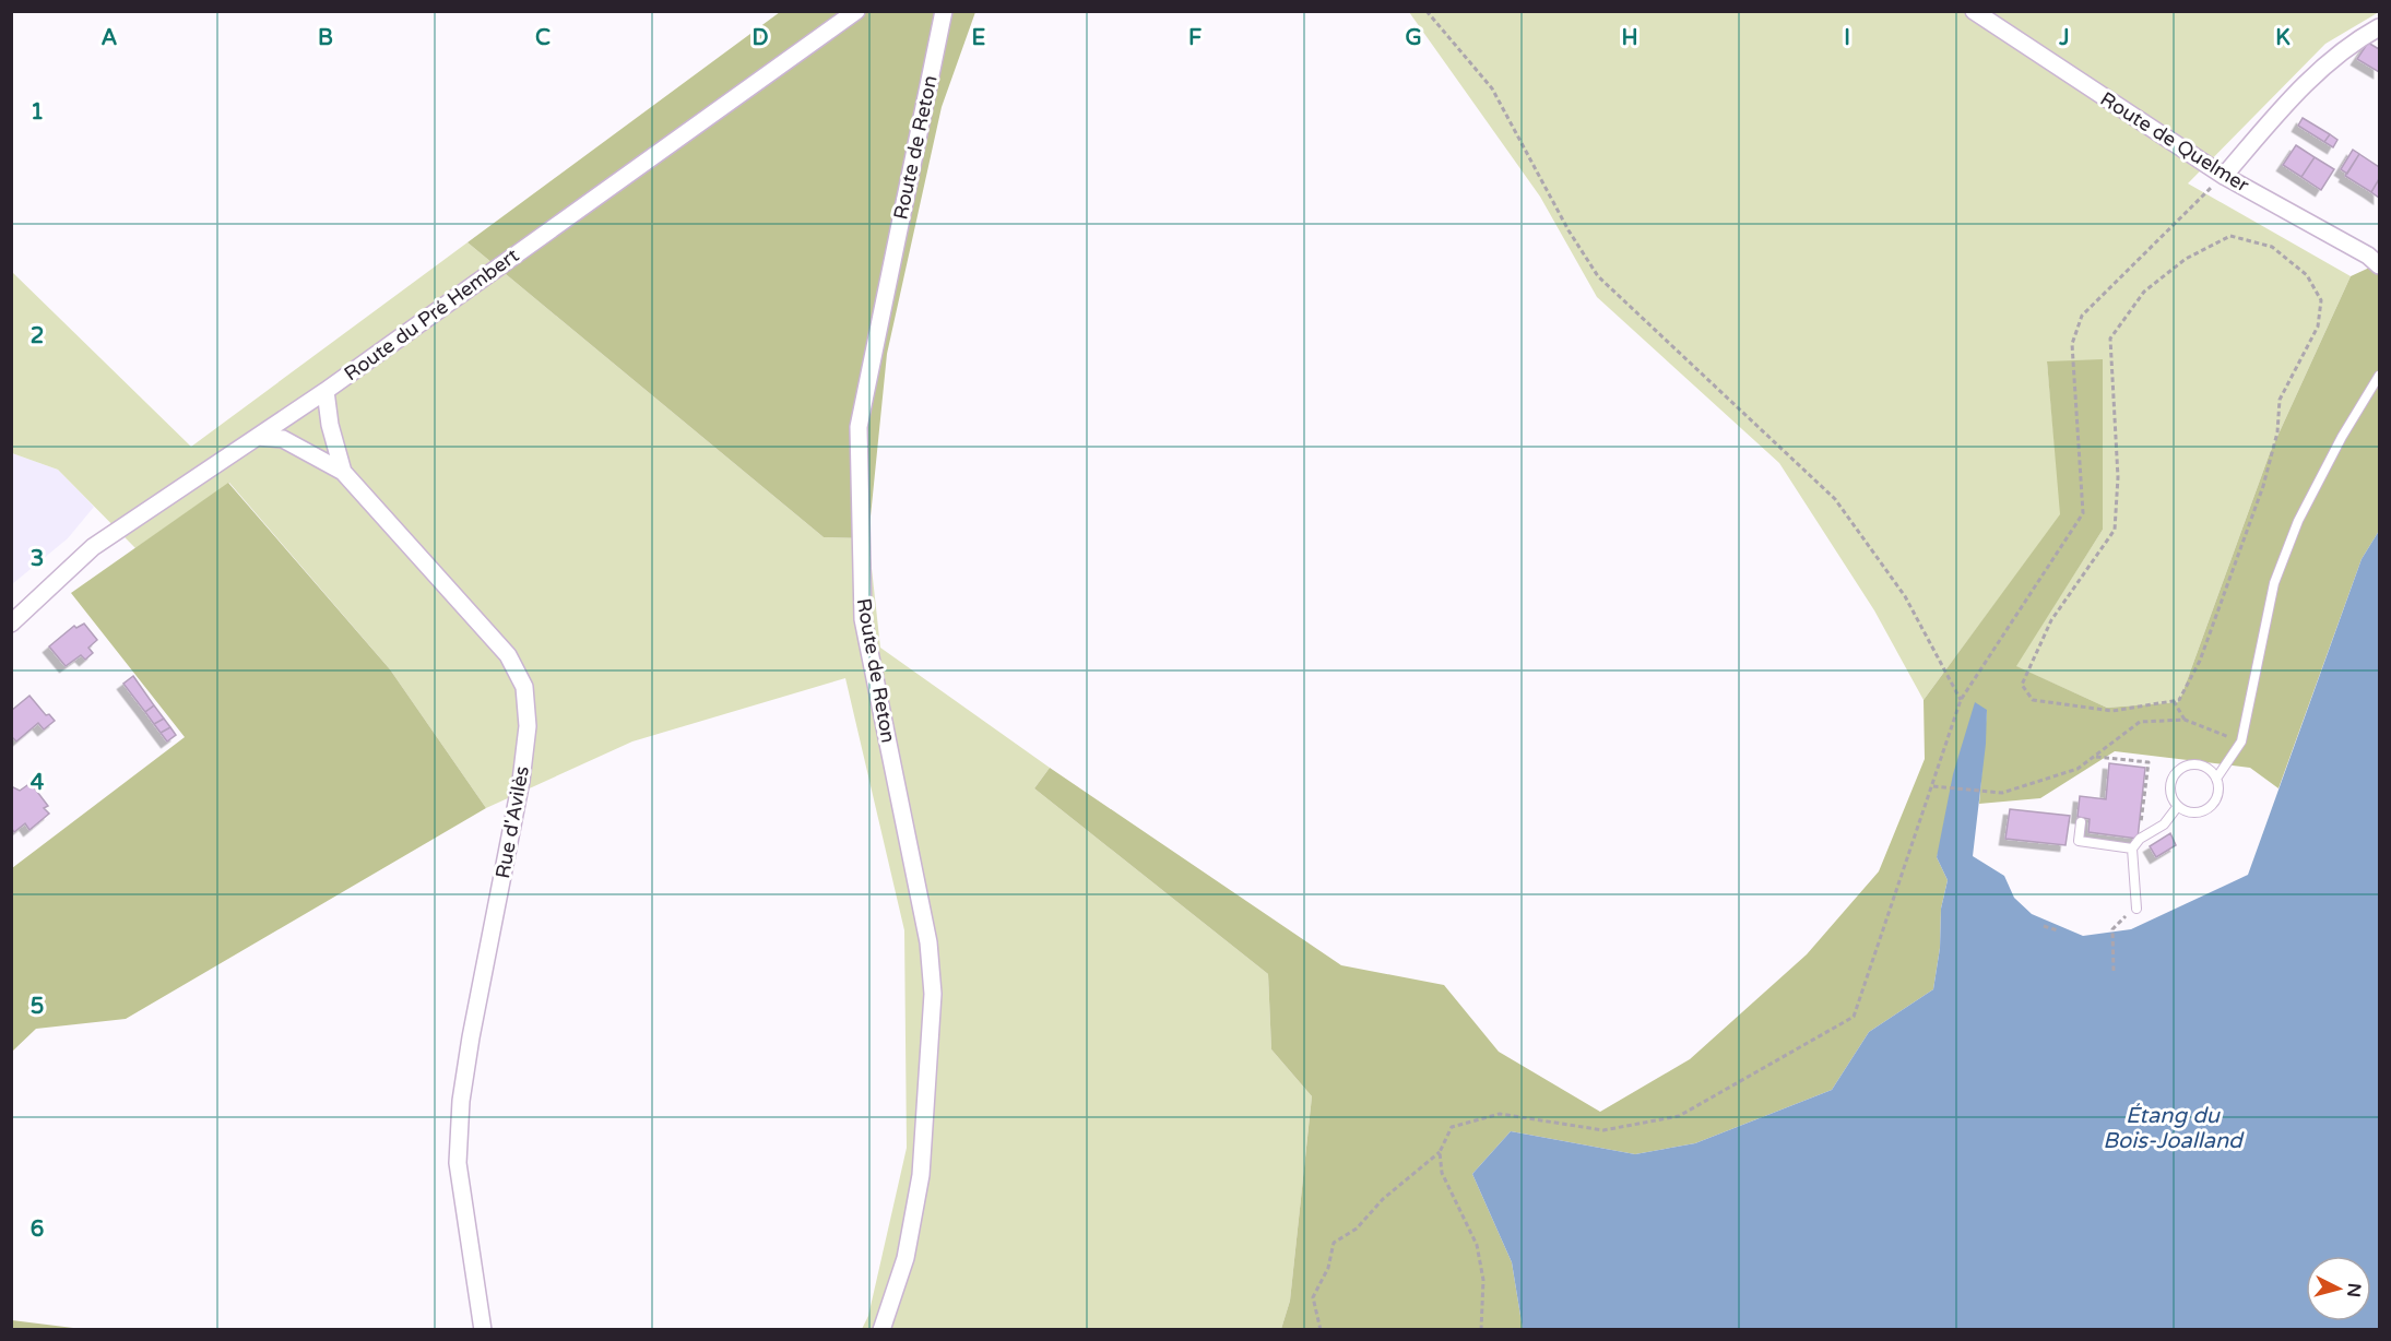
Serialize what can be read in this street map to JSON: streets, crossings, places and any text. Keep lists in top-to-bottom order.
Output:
{
  "streets": {
    "street": [
      "Route de Quelmer",
      "Route de Reton",
      "Route du Pré Hembert",
      "Rue d'Avilès"
    ]
  },
  "crossings": [
    ["Route du Pré Hembert", "Rue d'Avilès"]
  ],
  "water": ["Étang du Bois-Joalland"],
  "north": "right",
  "grid": {
    "columns": [
      "A",
      "B",
      "C",
      "D",
      "E",
      "F",
      "G",
      "H",
      "I",
      "J",
      "K"
    ],
    "rows": [
      "1",
      "2",
      "3",
      "4",
      "5",
      "6"
    ]
  }
}
